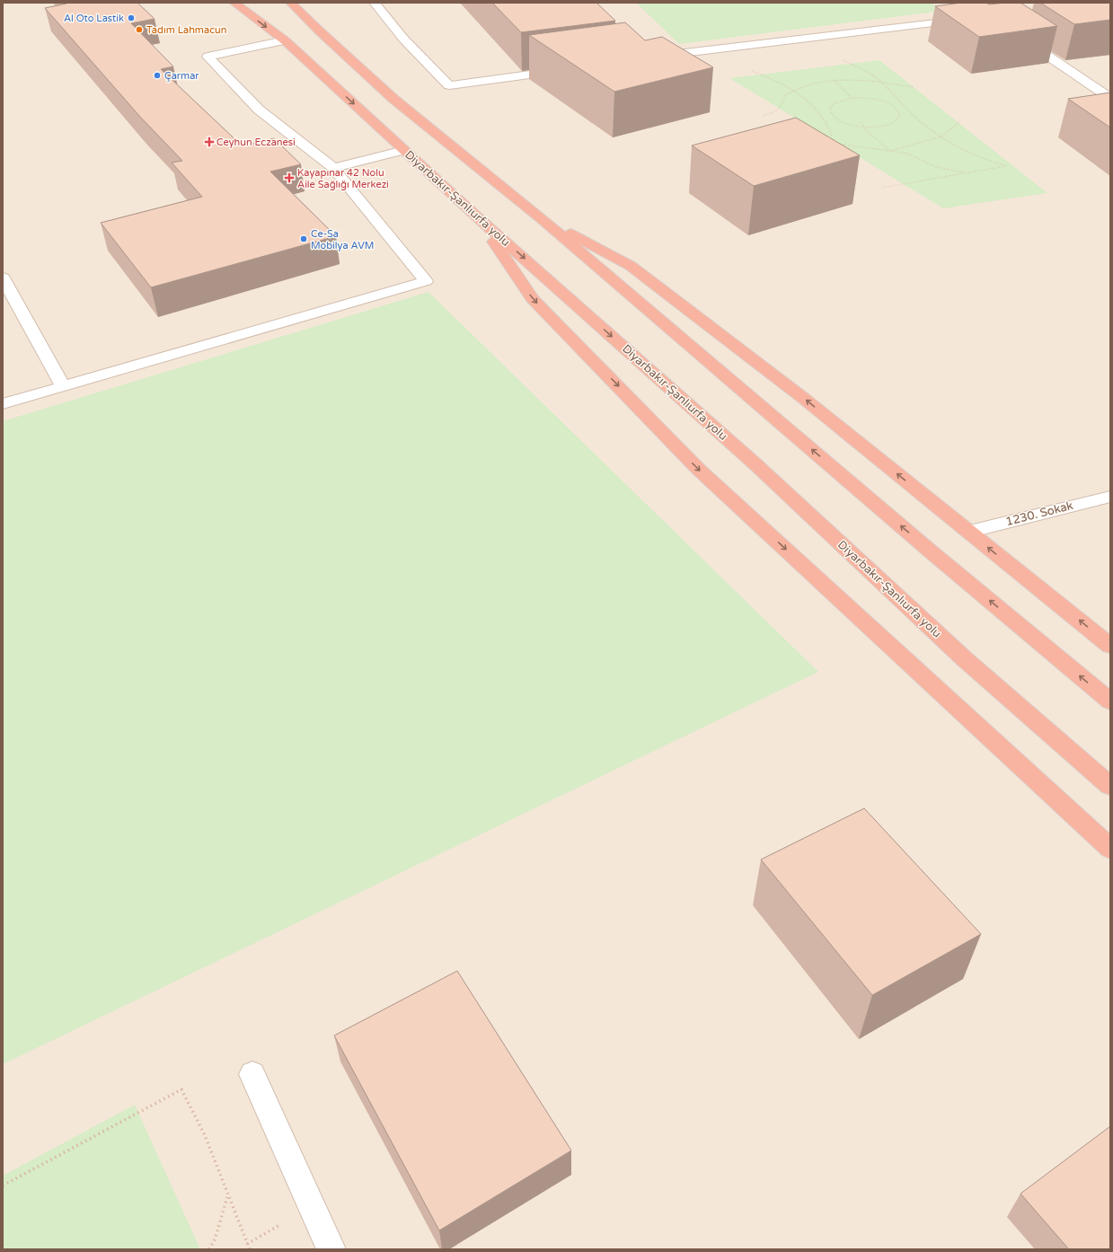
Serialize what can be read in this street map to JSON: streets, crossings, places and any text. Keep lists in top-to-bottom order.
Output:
{
  "streets": {
    "highway": ["Diyarbakır-Şanlıurfa yolu"],
    "street": ["1230. Sokak"]
  },
  "places": {
    "other": [
      "Al Oto Lastik",
      "Tadım Lahmacun",
      "Çarmar",
      "Ce-Sa Mobilya AVM"
    ],
    "health": ["Ceyhun Eczanesi", "Kayapınar 42 Nolu Aile Sağlığı Merkezi"]
  }
}
